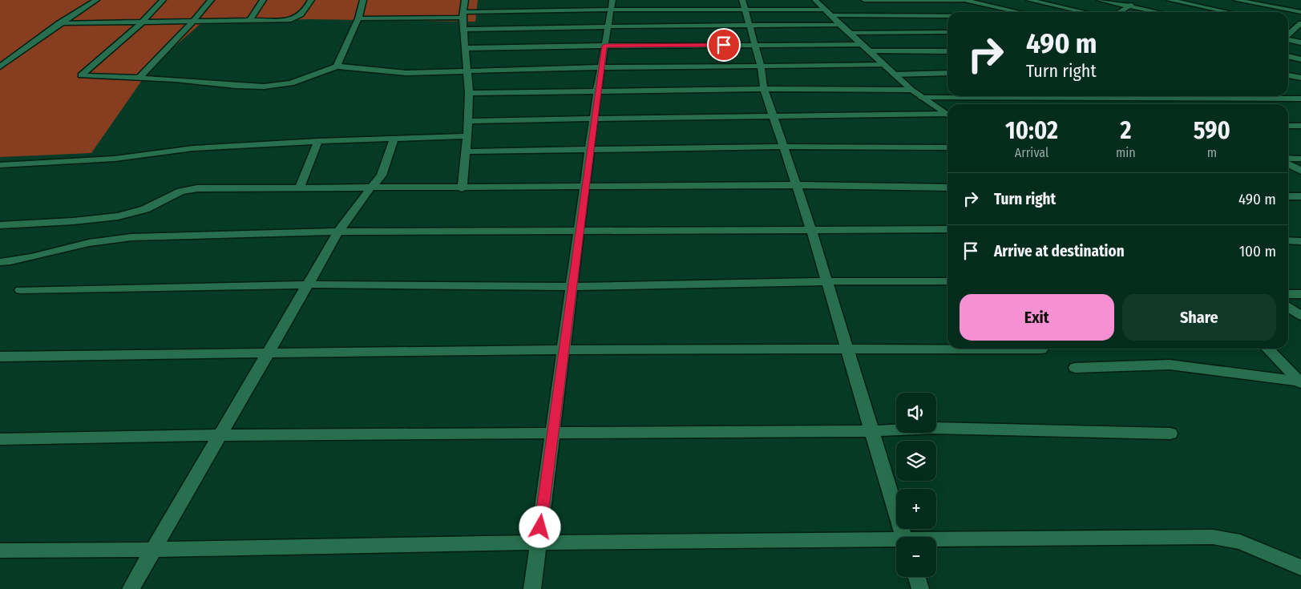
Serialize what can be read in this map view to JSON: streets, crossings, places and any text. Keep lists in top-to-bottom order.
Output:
{
  "page": {
    "turn": ["490 m", "Turn right"],
    "eta": [
      "10:02",
      "Arrival",
      "2",
      "min",
      "590",
      "m"
    ],
    "list": [
      {
        "name": "Turn right",
        "value": "490 m"
      },
      {
        "name": "Arrive at destination",
        "value": "100 m"
      }
    ],
    "buttons": ["Exit", "Share"],
    "map_buttons": ["+", "−"]
  }
}
